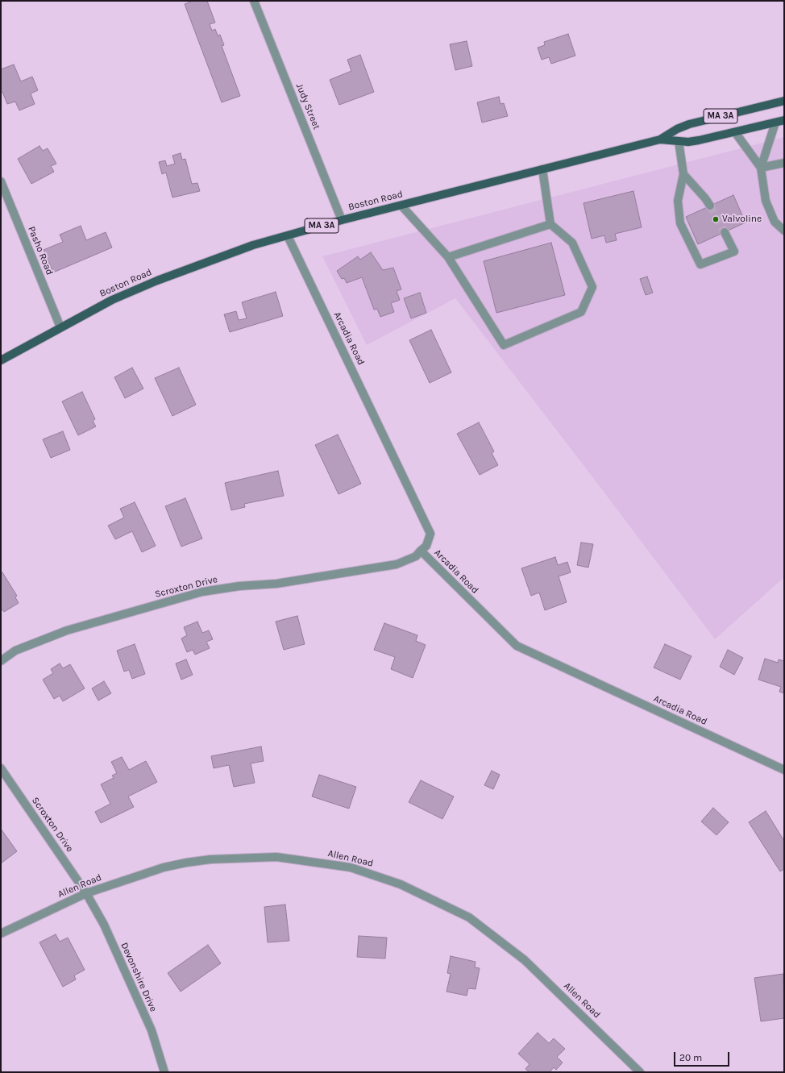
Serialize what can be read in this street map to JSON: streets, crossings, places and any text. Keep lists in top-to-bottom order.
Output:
{
  "streets": {
    "main road": ["MA 3A", "Boston Road"],
    "street": [
      "Judy Street",
      "Pasho Road",
      "Arcadia Road",
      "Scroxton Drive",
      "Allen Road",
      "Devonshire Drive"
    ]
  },
  "crossings": [
    ["Judy Street", "Boston Road"],
    ["Boston Road", "Pasho Road"],
    ["Boston Road", "Arcadia Road"],
    ["Arcadia Road", "Scroxton Drive"],
    ["Scroxton Drive", "Allen Road"],
    ["Scroxton Drive", "Devonshire Drive"],
    ["Allen Road", "Devonshire Drive"]
  ],
  "places": ["Valvoline"],
  "scale_bar": "20 m"
}
